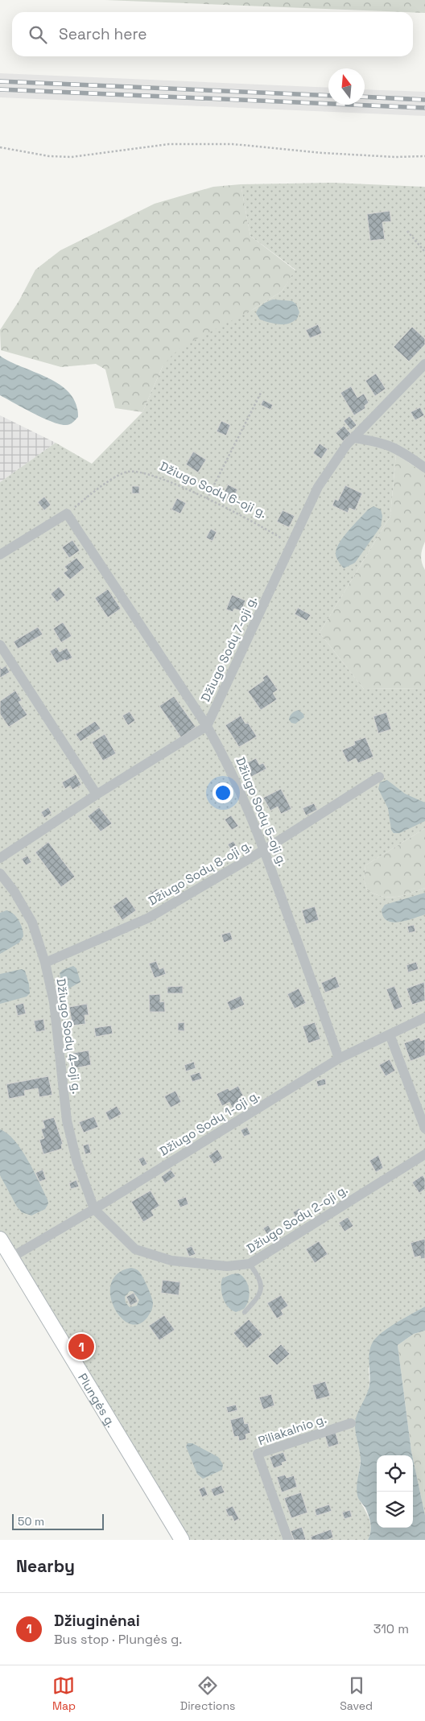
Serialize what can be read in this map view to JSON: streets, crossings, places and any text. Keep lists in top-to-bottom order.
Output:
{
  "streets": {
    "main road": ["Plungės g."],
    "street": [
      "Džiugo Sodų 7-oji g.",
      "Džiugo Sodų 5-oji g.",
      "Džiugo Sodų 8-oji g.",
      "Džiugo Sodų 4-oji g.",
      "Džiugo Sodų 1-oji g.",
      "Džiugo Sodų 2-oji g.",
      "Piliakalnio g."
    ],
    "path": ["Džiugo Sodų 6-oji g."]
  },
  "crossings": [
    ["Džiugo Sodų 6-oji g.", "Džiugo Sodų 7-oji g."],
    ["Džiugo Sodų 6-oji g.", "Džiugo Sodų 5-oji g."],
    ["Džiugo Sodų 7-oji g.", "Džiugo Sodų 5-oji g."],
    ["Džiugo Sodų 5-oji g.", "Džiugo Sodų 8-oji g."],
    ["Džiugo Sodų 5-oji g.", "Džiugo Sodų 1-oji g."],
    ["Džiugo Sodų 8-oji g.", "Džiugo Sodų 4-oji g."],
    ["Džiugo Sodų 4-oji g.", "Džiugo Sodų 1-oji g."],
    ["Džiugo Sodų 4-oji g.", "Džiugo Sodų 2-oji g."],
    ["Džiugo Sodų 1-oji g.", "Džiugo Sodų 2-oji g."],
    ["Džiugo Sodų 1-oji g.", "Plungės g."]
  ],
  "scale_bar": "50 m",
  "north": "top",
  "page": {
    "search": "Search here",
    "pins": "1",
    "scale": "50 m",
    "heading": "Nearby",
    "list": [
      {
        "mark": "1",
        "name": "Džiuginėnai",
        "note": "Bus stop · Plungės g.",
        "value": "310 m"
      }
    ],
    "nav": ["Map", "Directions", "Saved"]
  }
}
